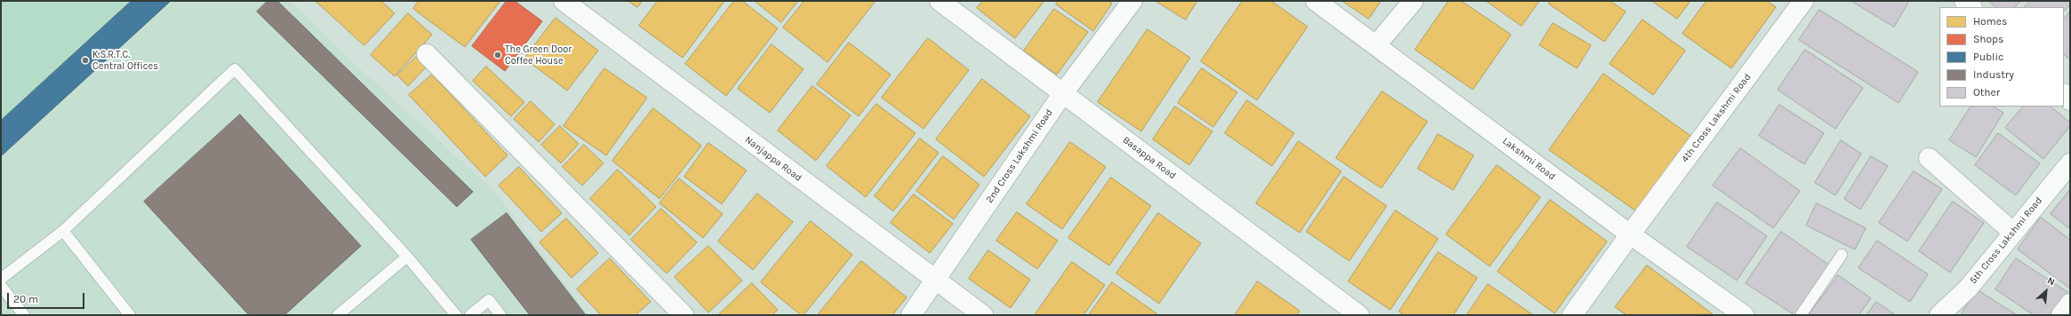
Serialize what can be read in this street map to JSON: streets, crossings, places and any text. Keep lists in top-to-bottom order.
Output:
{
  "streets": {
    "street": [
      "4th Cross Lakshmi Road",
      "2nd Cross Lakshmi Road",
      "Basappa Road",
      "Nanjappa Road",
      "Lakshmi Road",
      "5th Cross Lakshmi Road"
    ]
  },
  "crossings": [
    ["4th Cross Lakshmi Road", "Lakshmi Road"],
    ["2nd Cross Lakshmi Road", "Basappa Road"],
    ["2nd Cross Lakshmi Road", "Nanjappa Road"]
  ],
  "places": ["The Green Door Coffee House", "K.S.R.T.C. Central Offices"],
  "legend": [
    "Homes",
    "Shops",
    "Public",
    "Industry",
    "Other"
  ],
  "scale_bar": "20 m",
  "north": "top right"
}
